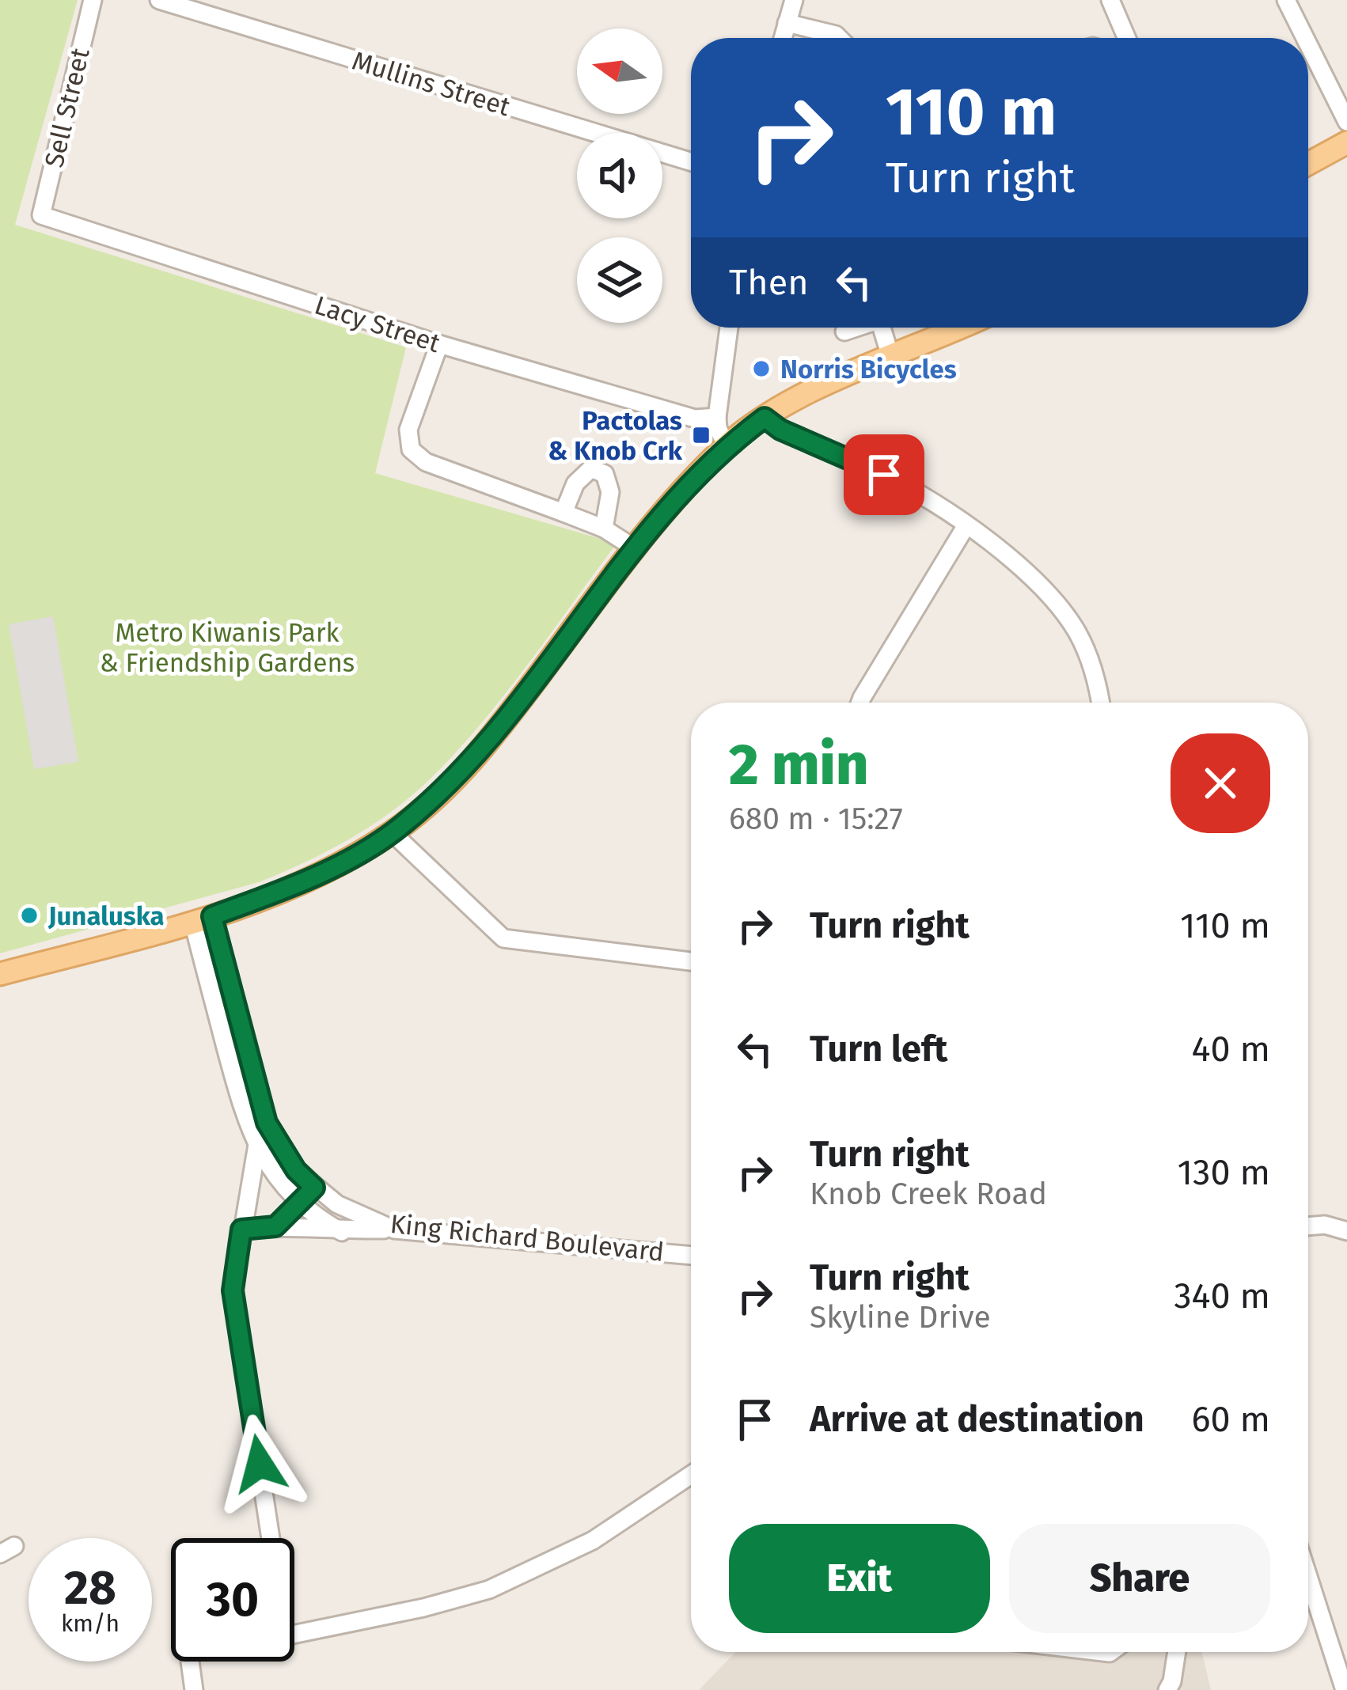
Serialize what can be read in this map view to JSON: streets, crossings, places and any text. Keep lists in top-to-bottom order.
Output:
{
  "streets": {
    "street": [
      "Mullins Street",
      "Sell Street",
      "Lacy Street",
      "King Richard Boulevard"
    ]
  },
  "crossings": [
    ["Sell Street", "Lacy Street"]
  ],
  "parks": ["Metro Kiwanis Park & Friendship Gardens"],
  "places": {
    "other": ["Norris Bicycles", "Junaluska"],
    "transit": ["Pactolas & Knob Crk"]
  },
  "north": "left",
  "page": {
    "turn": ["110 m", "Turn right"],
    "then": "Then",
    "heading": ["2 min", "680 m · 15:27"],
    "list": [
      {
        "name": "Turn right",
        "value": "110 m"
      },
      {
        "name": "Turn left",
        "value": "40 m"
      },
      {
        "name": "Turn right",
        "note": "Knob Creek Road",
        "value": "130 m"
      },
      {
        "name": "Turn right",
        "note": "Skyline Drive",
        "value": "340 m"
      },
      {
        "name": "Arrive at destination",
        "value": "60 m"
      }
    ],
    "buttons": ["Exit", "Share"],
    "speed": "28 km/h",
    "limit": "30"
  }
}
